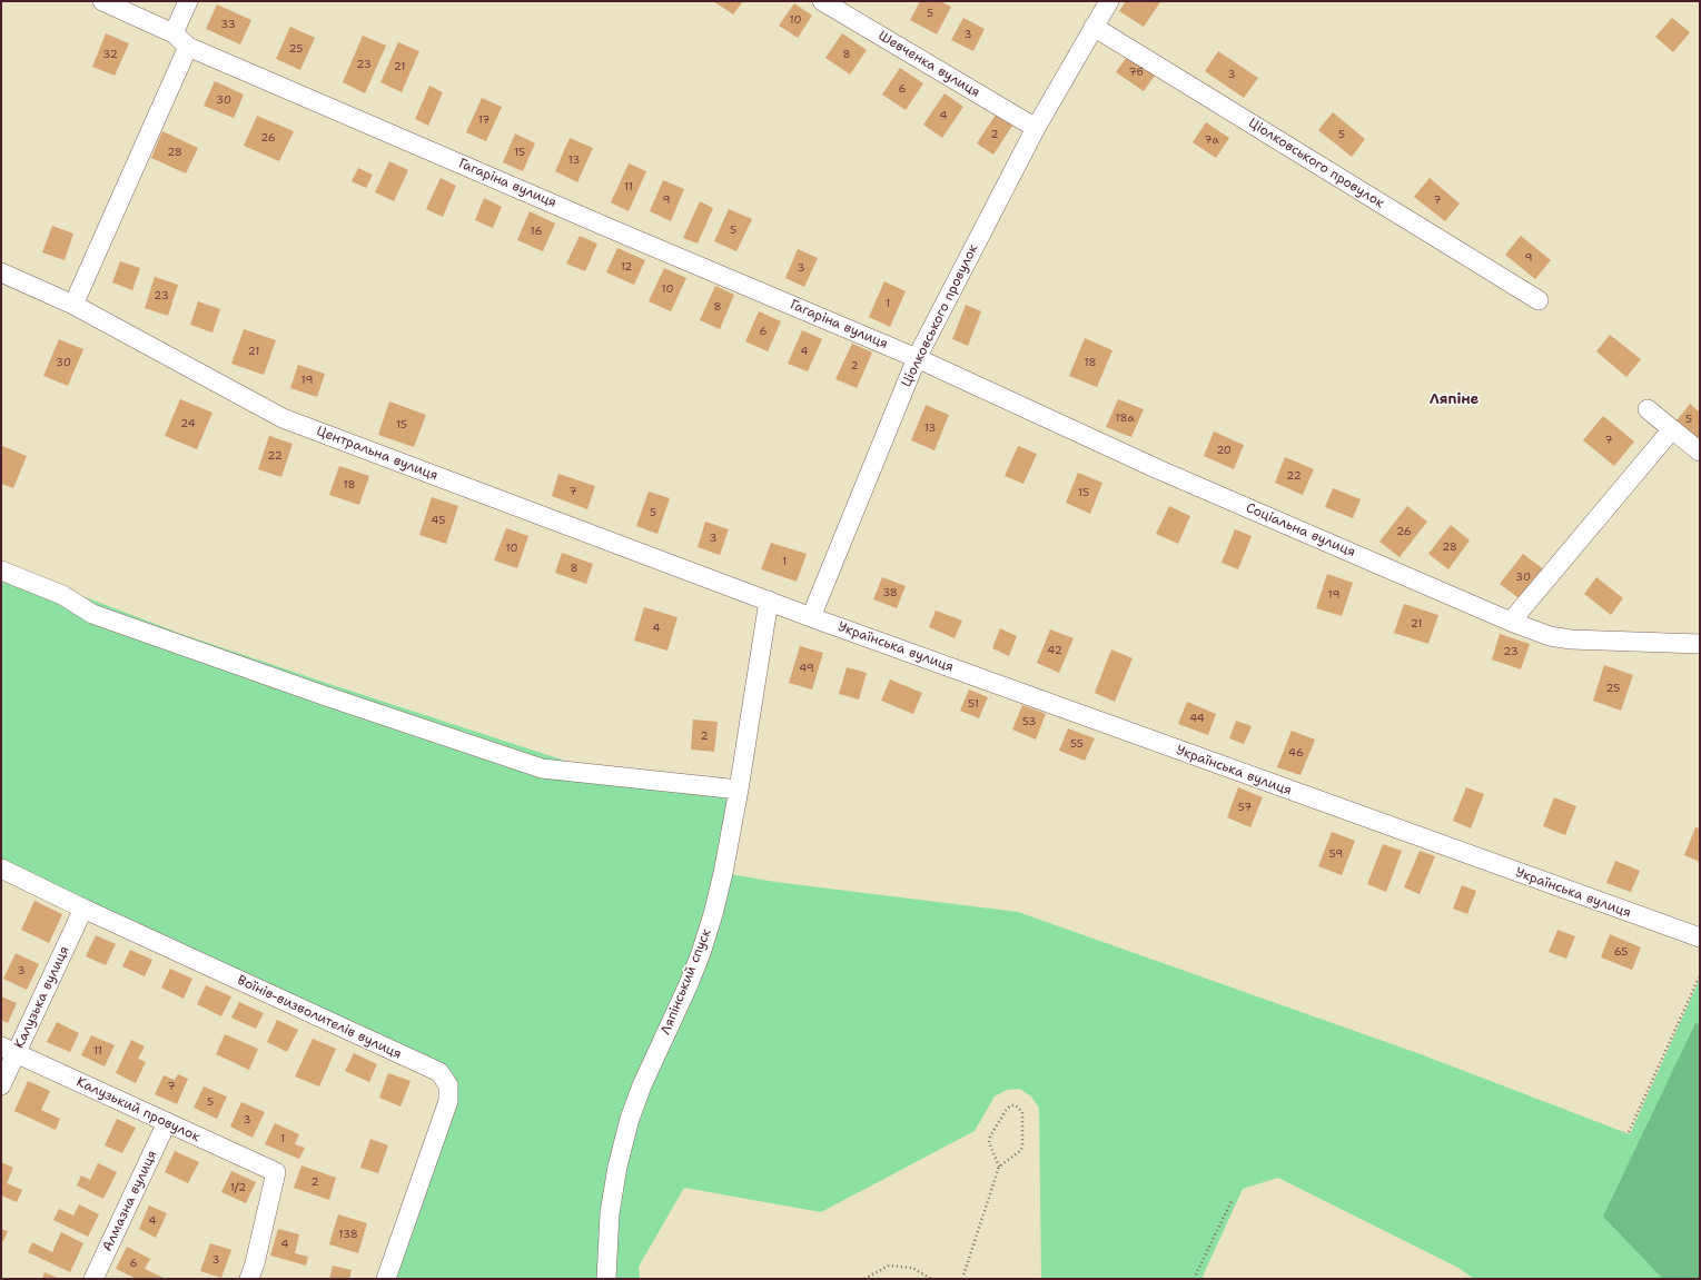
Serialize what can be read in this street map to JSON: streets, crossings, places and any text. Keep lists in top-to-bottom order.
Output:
{
  "streets": {
    "street": [
      "Шевченка вулиця",
      "Ціолковського провулок",
      "Гагаріна вулиця",
      "Центральна вулиця",
      "Соціальна вулиця",
      "Українська вулиця",
      "Ляпінський спуск",
      "Калузька вулиця",
      "Воїнів-визволителів вулиця",
      "Калузький провулок",
      "Алмазна вулиця"
    ]
  },
  "crossings": [
    ["Шевченка вулиця", "Ціолковського провулок"],
    ["Ціолковського провулок", "Гагаріна вулиця"],
    ["Ціолковського провулок", "Соціальна вулиця"],
    ["Ціолковського провулок", "Українська вулиця"],
    ["Гагаріна вулиця", "Соціальна вулиця"],
    ["Центральна вулиця", "Українська вулиця"],
    ["Центральна вулиця", "Ляпінський спуск"],
    ["Українська вулиця", "Ляпінський спуск"],
    ["Калузька вулиця", "Воїнів-визволителів вулиця"],
    ["Калузька вулиця", "Калузький провулок"],
    ["Калузький провулок", "Алмазна вулиця"]
  ],
  "districts": ["Ляпіне"],
  "house_numbers": [
    "5",
    "10",
    "33",
    "3",
    "25",
    "32",
    "8",
    "23",
    "21",
    "7б",
    "3",
    "6",
    "30",
    "4",
    "17",
    "2",
    "5",
    "26",
    "7а",
    "28",
    "15",
    "13",
    "11",
    "9",
    "7",
    "5",
    "16",
    "9",
    "12",
    "3",
    "10",
    "23",
    "1",
    "8",
    "6",
    "21",
    "4",
    "30",
    "18",
    "2",
    "19",
    "18а",
    "5",
    "24",
    "15",
    "13",
    "7",
    "20",
    "22",
    "22",
    "18",
    "7",
    "15",
    "5",
    "45",
    "26",
    "3",
    "28",
    "10",
    "1",
    "8",
    "30",
    "38",
    "19",
    "21",
    "4",
    "42",
    "23",
    "49",
    "25",
    "51",
    "44",
    "53",
    "2",
    "55",
    "46",
    "57",
    "59",
    "65",
    "3",
    "11",
    "7",
    "5",
    "3",
    "1",
    "2",
    "1/2",
    "4",
    "138",
    "4",
    "3",
    "6"
  ]
}
